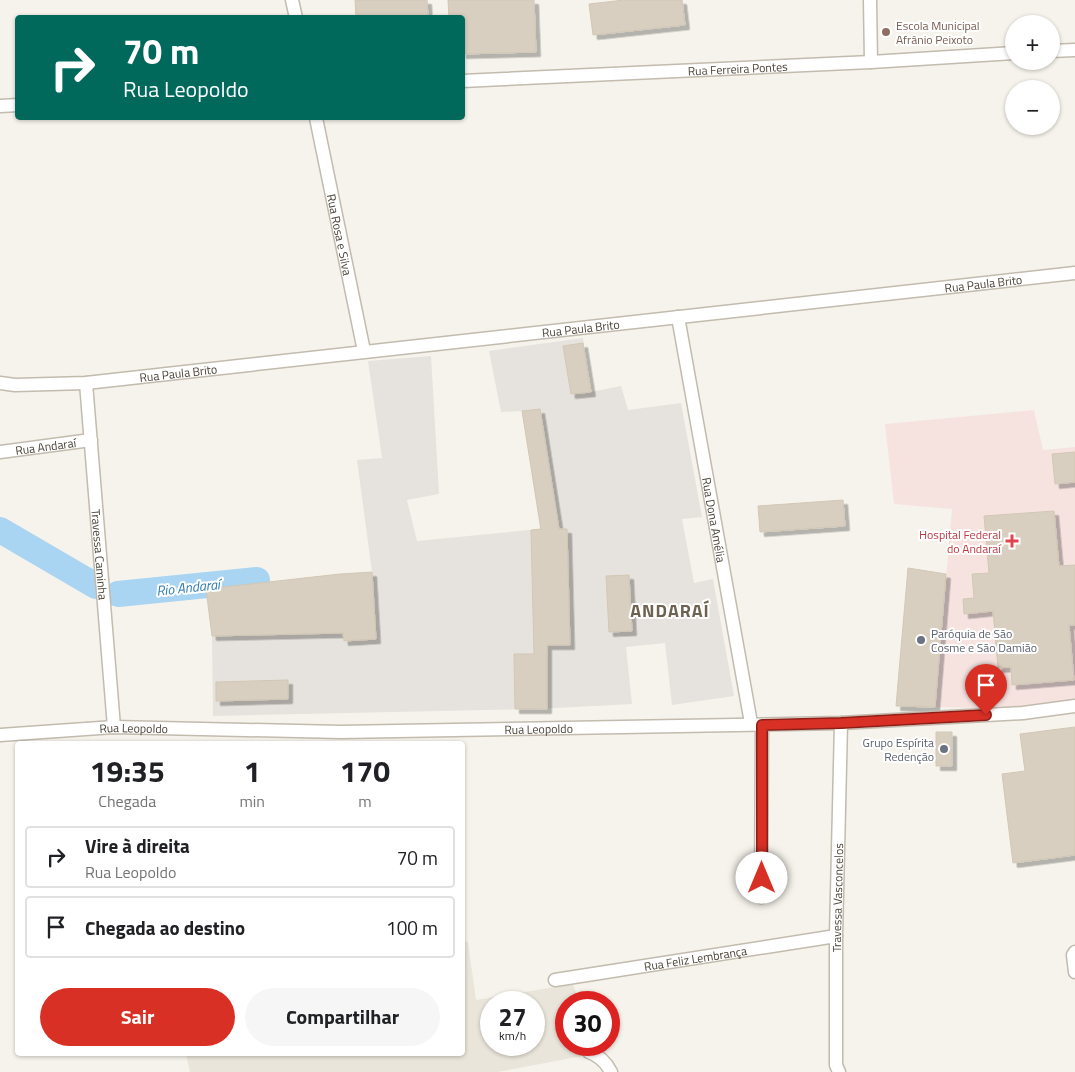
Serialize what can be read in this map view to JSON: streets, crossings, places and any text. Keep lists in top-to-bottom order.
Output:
{
  "streets": {
    "street": [
      "Rua Ferreira Pontes",
      "Rua Rosa e Silva",
      "Rua Paula Brito",
      "Rua Andaraí",
      "Rua Dona Amélia",
      "Travessa Caminha",
      "Rua Leopoldo",
      "Travessa Vasconcelos",
      "Rua Feliz Lembrança"
    ]
  },
  "crossings": [
    ["Rua Rosa e Silva", "Rua Paula Brito"],
    ["Rua Paula Brito", "Rua Dona Amélia"],
    ["Rua Paula Brito", "Travessa Caminha"],
    ["Rua Andaraí", "Travessa Caminha"],
    ["Rua Dona Amélia", "Rua Leopoldo"],
    ["Travessa Caminha", "Rua Leopoldo"],
    ["Rua Leopoldo", "Travessa Vasconcelos"],
    ["Travessa Vasconcelos", "Rua Feliz Lembrança"]
  ],
  "districts": ["ANDARAÍ"],
  "water": ["Rio Andaraí"],
  "places": {
    "other": ["Escola Municipal Afrânio Peixoto", "Paróquia de São Cosme e São Damião", "Grupo Espírita Redenção"],
    "health": ["Hospital Federal do Andaraí"]
  },
  "page": {
    "map_buttons": ["+", "−"],
    "turn": ["70 m", "Rua Leopoldo"],
    "eta": [
      "19:35",
      "Chegada",
      "1",
      "min",
      "170",
      "m"
    ],
    "list": [
      {
        "name": "Vire à direita",
        "note": "Rua Leopoldo",
        "value": "70 m"
      },
      {
        "name": "Chegada ao destino",
        "value": "100 m"
      }
    ],
    "buttons": ["Sair", "Compartilhar"],
    "speed": "27 km/h",
    "limit": "30"
  }
}
